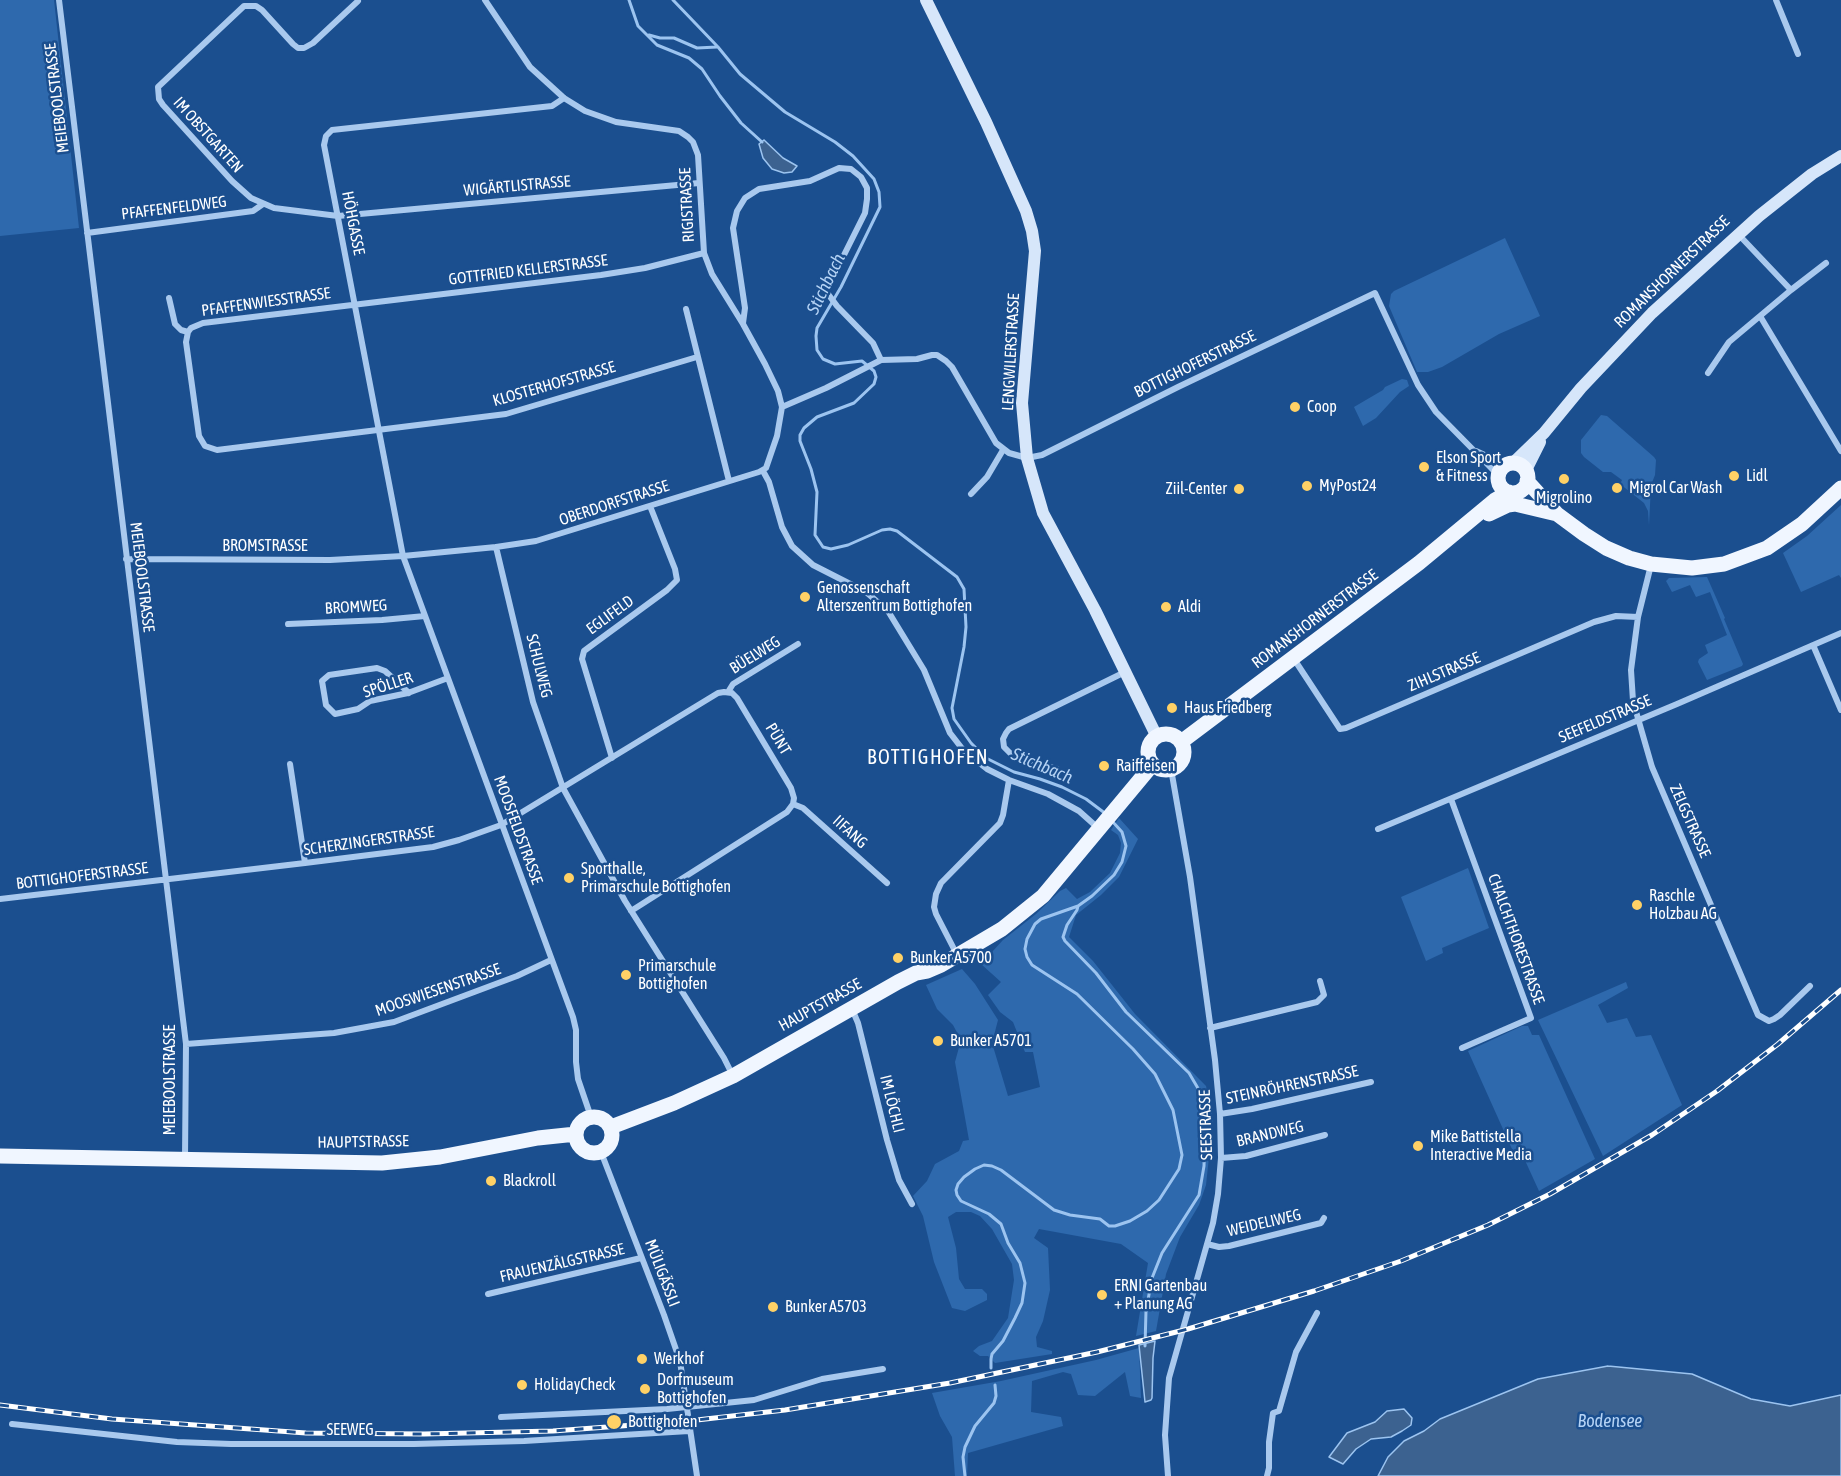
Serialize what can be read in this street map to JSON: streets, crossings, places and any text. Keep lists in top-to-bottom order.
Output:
{
  "streets": {
    "main road": ["ROMANSHORNERSTRASSE", "HAUPTSTRASSE"],
    "street": [
      "MEIEBOOLSTRASSE",
      "IM OBSTGARTEN",
      "WIGÄRTLISTRASSE",
      "RIGISTRASSE",
      "PFAFFENFELDWEG",
      "HÖHGASSE",
      "GOTTFRIED KELLERSTRASSE",
      "PFAFFENWIESSTRASSE",
      "LENGWILERSTRASSE",
      "BOTTIGHOFERSTRASSE",
      "KLOSTERHOFSTRASSE",
      "OBERDORFSTRASSE",
      "BROMSTRASSE",
      "BROMWEG",
      "EGLIFELD",
      "BÜELWEG",
      "SCHULWEG",
      "ZIHLSTRASSE",
      "SPÖLLER",
      "SEEFELDSTRASSE",
      "PÜNT",
      "ZELGSTRASSE",
      "MOOSFELDSTRASSE",
      "IIFANG",
      "SCHERZINGERSTRASSE",
      "CHALCHTHORESTRASSE",
      "MOOSWIESENSTRASSE",
      "STEINRÖHRENSTRASSE",
      "IM LÖCHLI",
      "SEESTRASSE",
      "BRANDWEG",
      "WEIDELIWEG",
      "FRAUENZÄLGSTRASSE",
      "MÜLIGÄSSLI",
      "SEEWEG"
    ]
  },
  "crossings": [
    ["MEIEBOOLSTRASSE", "PFAFFENFELDWEG"],
    ["MEIEBOOLSTRASSE", "BOTTIGHOFERSTRASSE"],
    ["MEIEBOOLSTRASSE", "BROMSTRASSE"],
    ["MEIEBOOLSTRASSE", "SCHERZINGERSTRASSE"],
    ["MEIEBOOLSTRASSE", "MOOSWIESENSTRASSE"],
    ["MEIEBOOLSTRASSE", "HAUPTSTRASSE"],
    ["IM OBSTGARTEN", "WIGÄRTLISTRASSE"],
    ["IM OBSTGARTEN", "PFAFFENFELDWEG"],
    ["IM OBSTGARTEN", "HÖHGASSE"],
    ["WIGÄRTLISTRASSE", "RIGISTRASSE"],
    ["WIGÄRTLISTRASSE", "HÖHGASSE"],
    ["RIGISTRASSE", "HÖHGASSE"],
    ["RIGISTRASSE", "GOTTFRIED KELLERSTRASSE"],
    ["HÖHGASSE", "GOTTFRIED KELLERSTRASSE"],
    ["HÖHGASSE", "PFAFFENWIESSTRASSE"],
    ["HÖHGASSE", "KLOSTERHOFSTRASSE"],
    ["HÖHGASSE", "OBERDORFSTRASSE"],
    ["HÖHGASSE", "BROMSTRASSE"],
    ["HÖHGASSE", "MOOSFELDSTRASSE"],
    ["GOTTFRIED KELLERSTRASSE", "PFAFFENWIESSTRASSE"],
    ["ROMANSHORNERSTRASSE", "LENGWILERSTRASSE"],
    ["ROMANSHORNERSTRASSE", "ZIHLSTRASSE"],
    ["ROMANSHORNERSTRASSE", "HAUPTSTRASSE"],
    ["ROMANSHORNERSTRASSE", "SEESTRASSE"],
    ["PFAFFENWIESSTRASSE", "KLOSTERHOFSTRASSE"],
    ["LENGWILERSTRASSE", "BOTTIGHOFERSTRASSE"],
    ["LENGWILERSTRASSE", "HAUPTSTRASSE"],
    ["LENGWILERSTRASSE", "SEESTRASSE"],
    ["BOTTIGHOFERSTRASSE", "SCHERZINGERSTRASSE"],
    ["OBERDORFSTRASSE", "BROMSTRASSE"],
    ["OBERDORFSTRASSE", "EGLIFELD"],
    ["OBERDORFSTRASSE", "SCHULWEG"],
    ["OBERDORFSTRASSE", "MOOSFELDSTRASSE"],
    ["BROMSTRASSE", "MOOSFELDSTRASSE"],
    ["BROMWEG", "MOOSFELDSTRASSE"],
    ["BÜELWEG", "PÜNT"],
    ["SCHULWEG", "SCHERZINGERSTRASSE"],
    ["SCHULWEG", "HAUPTSTRASSE"],
    ["ZIHLSTRASSE", "ZELGSTRASSE"],
    ["SPÖLLER", "MOOSFELDSTRASSE"],
    ["SEEFELDSTRASSE", "ZELGSTRASSE"],
    ["SEEFELDSTRASSE", "CHALCHTHORESTRASSE"],
    ["PÜNT", "IIFANG"],
    ["MOOSFELDSTRASSE", "SCHERZINGERSTRASSE"],
    ["MOOSFELDSTRASSE", "MOOSWIESENSTRASSE"],
    ["MOOSFELDSTRASSE", "HAUPTSTRASSE"],
    ["MOOSFELDSTRASSE", "MÜLIGÄSSLI"],
    ["HAUPTSTRASSE", "IM LÖCHLI"],
    ["HAUPTSTRASSE", "SEESTRASSE"],
    ["HAUPTSTRASSE", "MÜLIGÄSSLI"],
    ["STEINRÖHRENSTRASSE", "SEESTRASSE"],
    ["SEESTRASSE", "BRANDWEG"],
    ["SEESTRASSE", "WEIDELIWEG"],
    ["FRAUENZÄLGSTRASSE", "MÜLIGÄSSLI"],
    ["MÜLIGÄSSLI", "SEEWEG"]
  ],
  "districts": ["BOTTIGHOFEN"],
  "water": ["Stichbach", "Bodensee"],
  "places": [
    "Coop",
    "Elson Sport & Fitness",
    "Lidl",
    "Migrolino",
    "MyPost24",
    "Migrol Car Wash",
    "Ziil-Center",
    "Genossenschaft Alterszentrum Bottighofen",
    "Aldi",
    "Haus Friedberg",
    "Raiffeisen",
    "Sporthalle, Primarschule Bottighofen",
    "Raschle Holzbau AG",
    "Bunker A5700",
    "Primarschule Bottighofen",
    "Bunker A5701",
    "Mike Battistella Interactive Media",
    "Blackroll",
    "ERNI Gartenbau + Planung AG",
    "Bunker A5703",
    "Werkhof",
    "HolidayCheck",
    "Dorfmuseum Bottighofen",
    "Bottighofen"
  ]
}
